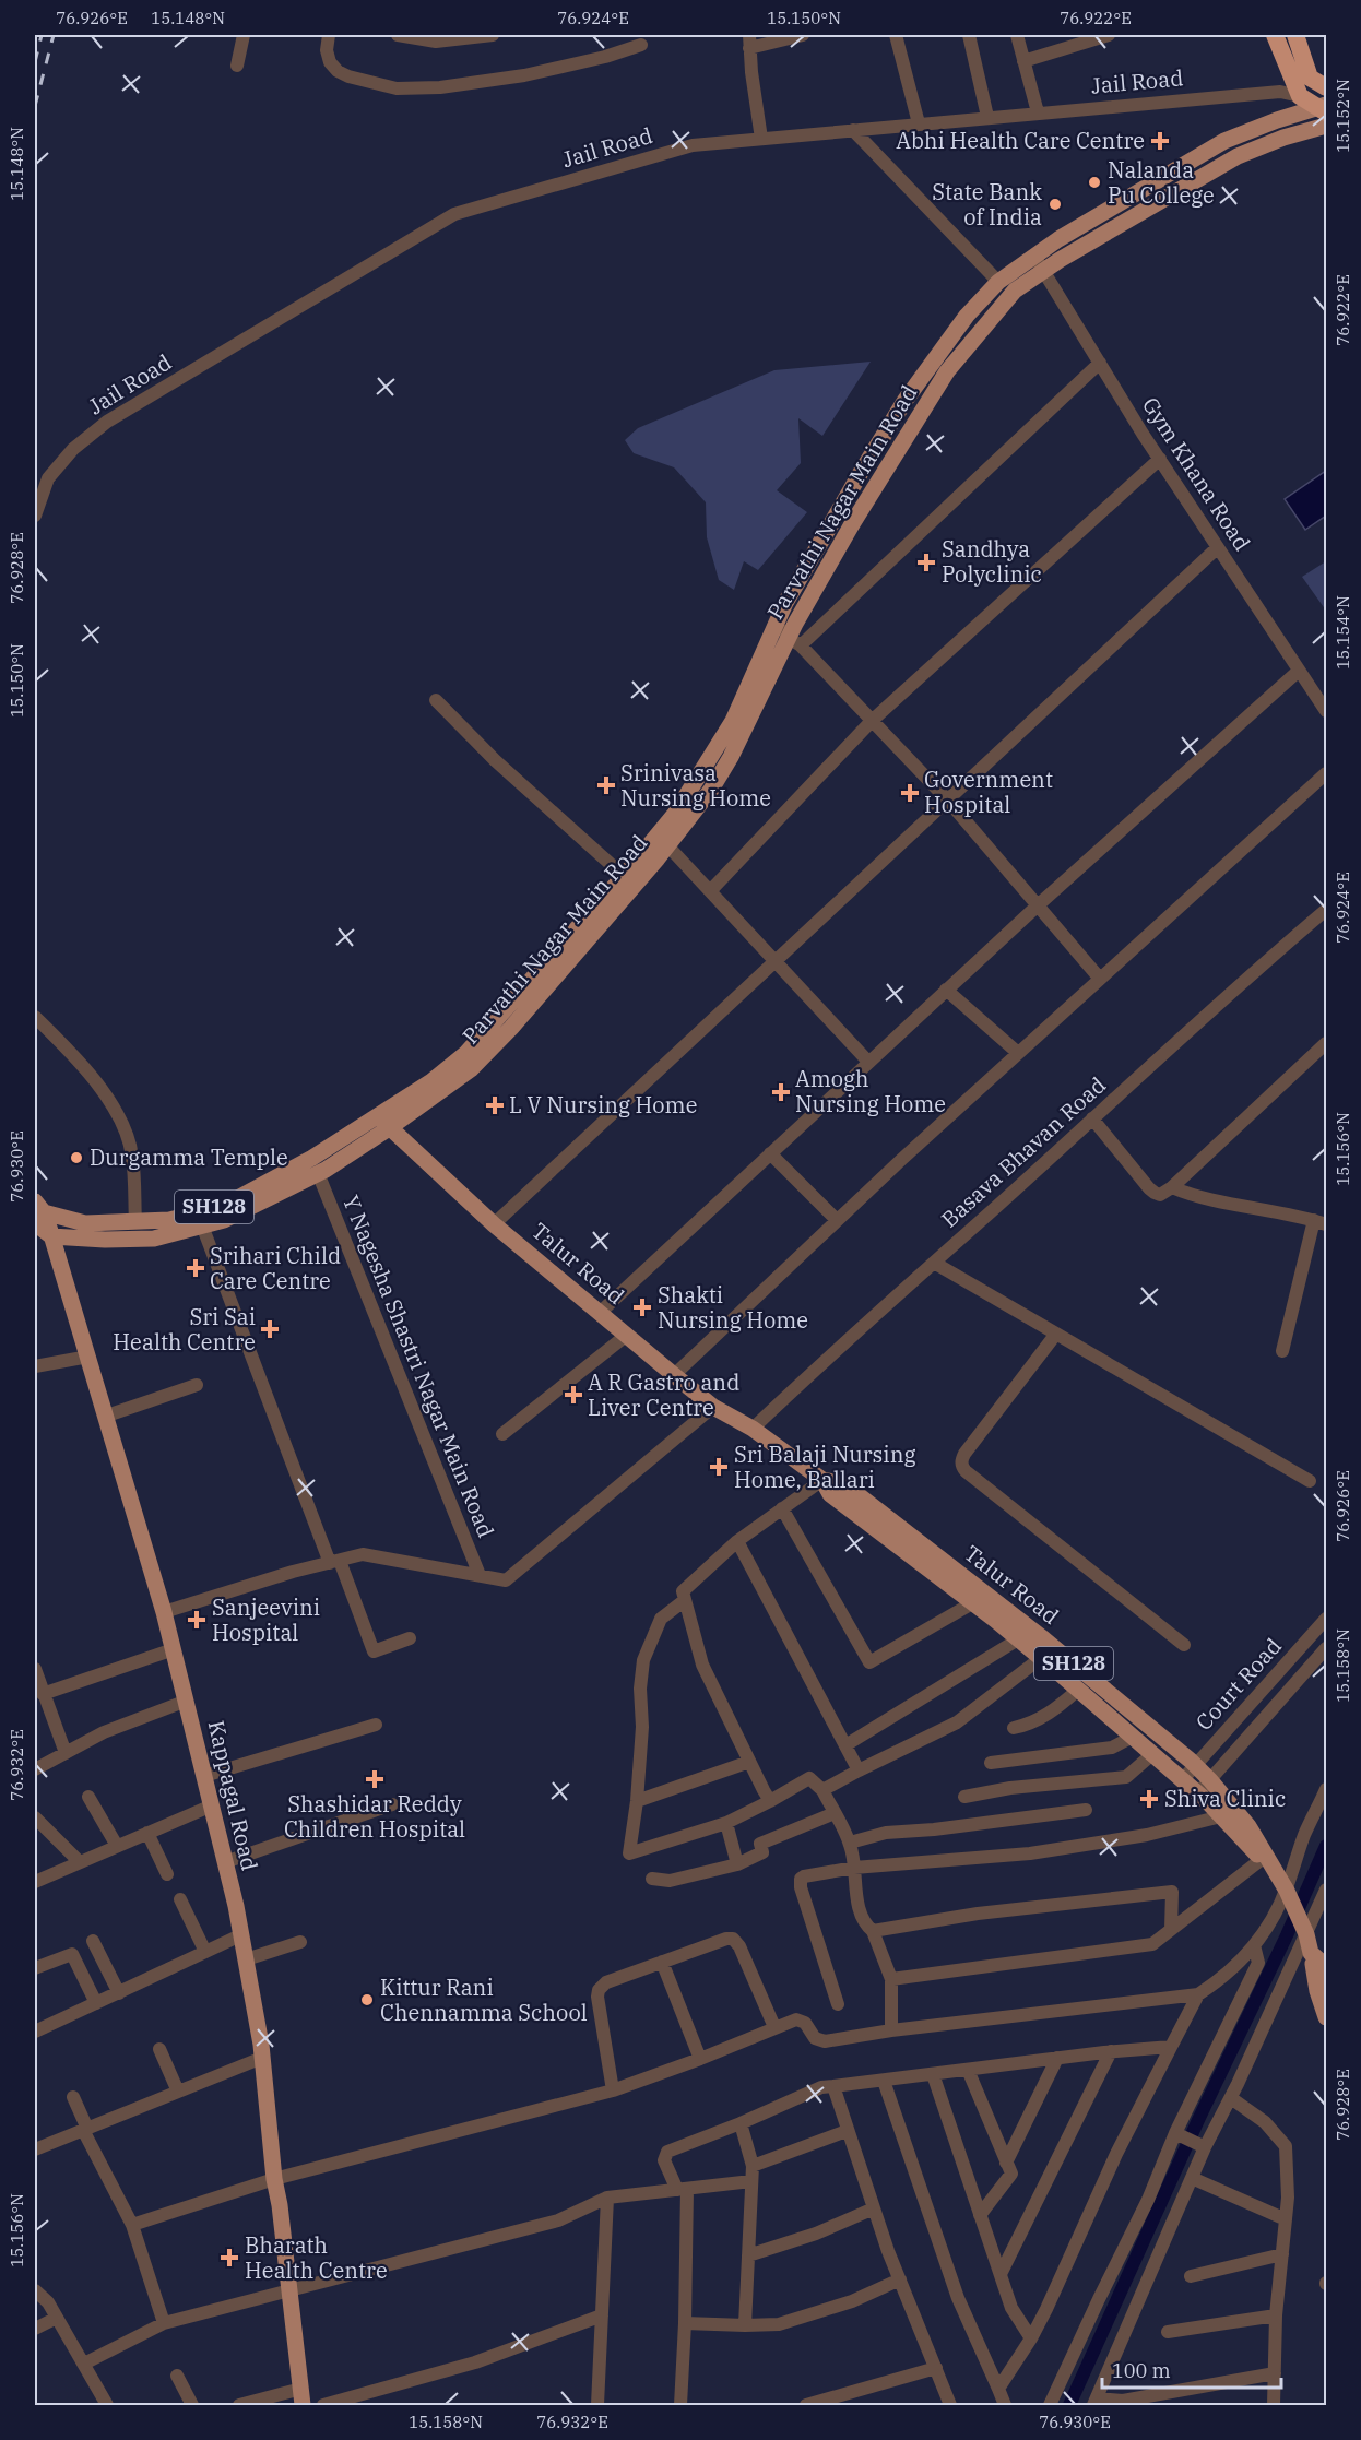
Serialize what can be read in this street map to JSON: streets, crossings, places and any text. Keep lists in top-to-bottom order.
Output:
{
  "streets": {
    "main road": [
      "Parvathi Nagar Main Road",
      "SH128",
      "Talur Road",
      "Kappagal Road"
    ],
    "street": [
      "Jail Road",
      "Gym Khana Road",
      "Basava Bhavan Road",
      "Y Nagesha Shastri Nagar Main Road",
      "Court Road"
    ]
  },
  "crossings": [
    ["Gym Khana Road", "Parvathi Nagar Main Road"],
    ["Parvathi Nagar Main Road", "SH128"],
    ["Parvathi Nagar Main Road", "Talur Road"],
    ["Parvathi Nagar Main Road", "Y Nagesha Shastri Nagar Main Road"],
    ["Parvathi Nagar Main Road", "Kappagal Road"],
    ["Basava Bhavan Road", "Talur Road"],
    ["SH128", "Talur Road"],
    ["SH128", "Kappagal Road"],
    ["Talur Road", "Court Road"]
  ],
  "places": {
    "health": [
      "Abhi Health Care Centre",
      "Sandhya Polyclinic",
      "Srinivasa Nursing Home",
      "Government Hospital",
      "Amogh Nursing Home",
      "L V Nursing Home",
      "Srihari Child Care Centre",
      "Shakti Nursing Home",
      "Sri Sai Health Centre",
      "A R Gastro and Liver Centre",
      "Sri Balaji Nursing Home, Ballari",
      "Sanjeevini Hospital",
      "Shashidar Reddy Children Hospital",
      "Shiva Clinic",
      "Bharath Health Centre"
    ],
    "other": [
      "Nalanda Pu College",
      "State Bank of India",
      "Durgamma Temple",
      "Kittur Rani Chennamma School"
    ]
  },
  "scale_bar": "100 m",
  "coordinates": [
    "76.926°E",
    "15.148°N",
    "76.924°E",
    "15.150°N",
    "76.922°E",
    "15.152°N",
    "76.928°E",
    "15.154°N",
    "15.156°N",
    "76.930°E",
    "15.158°N",
    "76.932°E"
  ]
}
